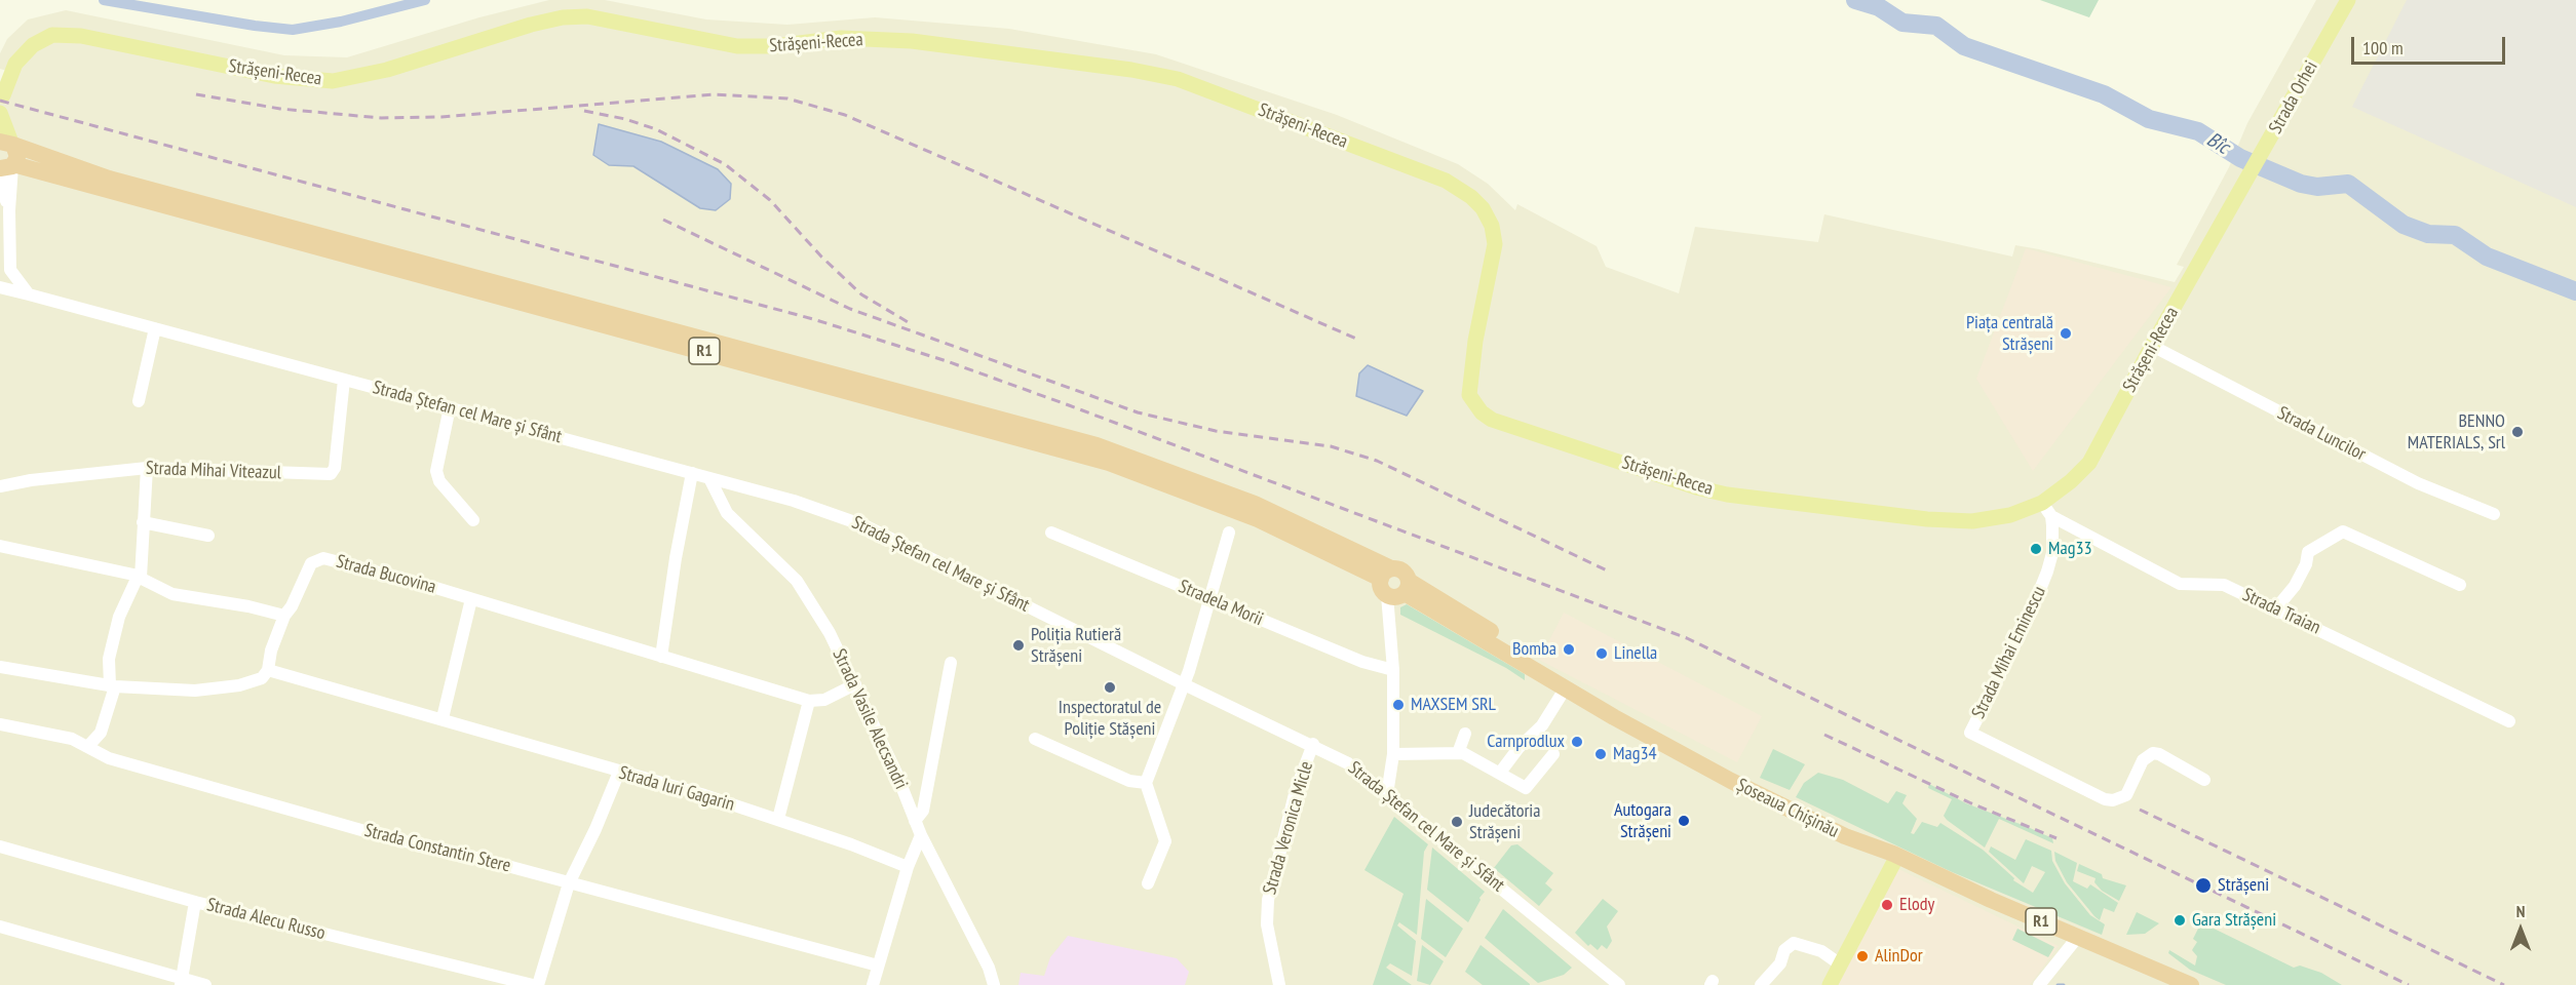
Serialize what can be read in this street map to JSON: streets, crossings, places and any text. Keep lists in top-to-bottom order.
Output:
{
  "streets": {
    "highway": ["R1", "Șoseaua Chișinău"],
    "main road": ["Strășeni-Recea", "Strada Orhei"],
    "street": [
      "Strada Ștefan cel Mare și Sfânt",
      "Strada Luncilor",
      "Strada Mihai Viteazul",
      "Strada Bucovina",
      "Stradela Morii",
      "Strada Traian",
      "Strada Mihai Eminescu",
      "Strada Vasile Alecsandri",
      "Strada Iuri Gagarin",
      "Strada Veronica Micle",
      "Strada Constantin Stere",
      "Strada Alecu Russo"
    ]
  },
  "crossings": [
    ["Strășeni-Recea", "Strada Orhei"],
    ["Strășeni-Recea", "Strada Luncilor"],
    ["Strada Ștefan cel Mare și Sfânt", "Strada Mihai Viteazul"],
    ["Strada Ștefan cel Mare și Sfânt", "Strada Vasile Alecsandri"],
    ["Strada Ștefan cel Mare și Sfânt", "Strada Veronica Micle"],
    ["Strada Traian", "Strada Mihai Eminescu"]
  ],
  "water": ["Bîc"],
  "places": [
    "Piața centrală Strășeni",
    "BENNO MATERIALS, Srl",
    "Mag33",
    "Poliția Rutieră Strășeni",
    "Bomba",
    "Linella",
    "Inspectoratul de Poliție Stășeni",
    "MAXSEM SRL",
    "Carnprodlux",
    "Mag34",
    "Autogara Strășeni",
    "Judecătoria Strășeni",
    "Strășeni",
    "Elody",
    "Gara Strășeni",
    "AlinDor"
  ],
  "scale_bar": "100 m",
  "north": "top"
}
